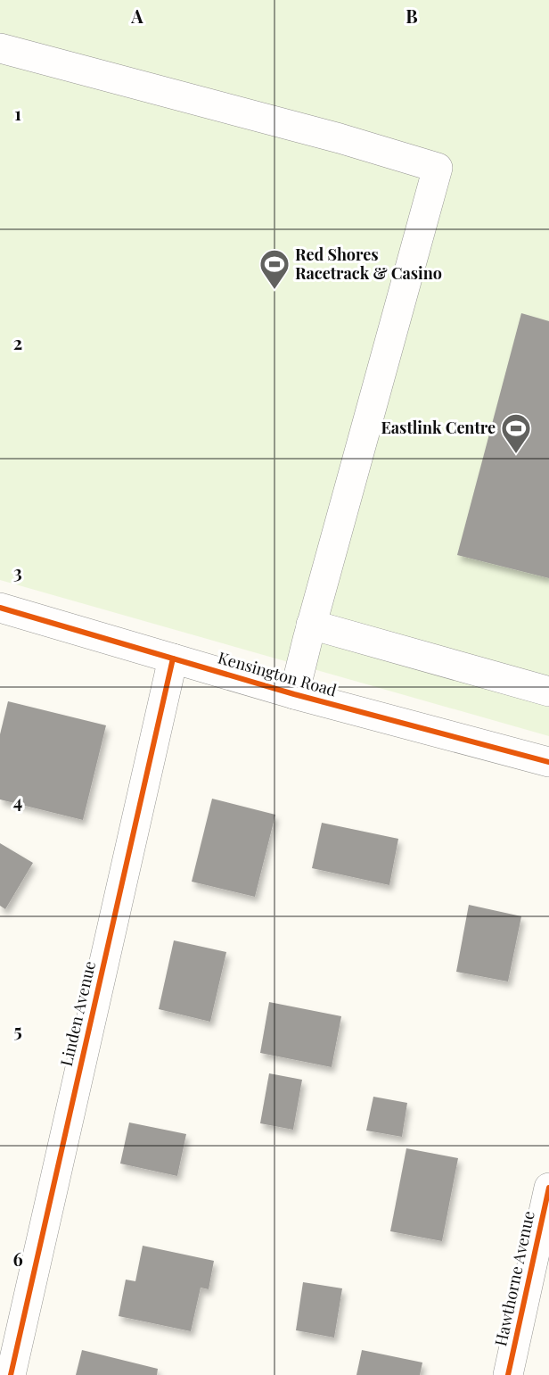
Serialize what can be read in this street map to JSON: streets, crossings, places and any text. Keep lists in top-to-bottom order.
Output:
{
  "streets": {
    "street": ["Kensington Road", "Linden Avenue", "Hawthorne Avenue"]
  },
  "crossings": [
    ["Kensington Road", "Linden Avenue"]
  ],
  "places": {
    "sports": ["Red Shores Racetrack & Casino", "Eastlink Centre"]
  },
  "grid": {
    "columns": ["A", "B"],
    "rows": [
      "1",
      "2",
      "3",
      "4",
      "5",
      "6"
    ]
  }
}
